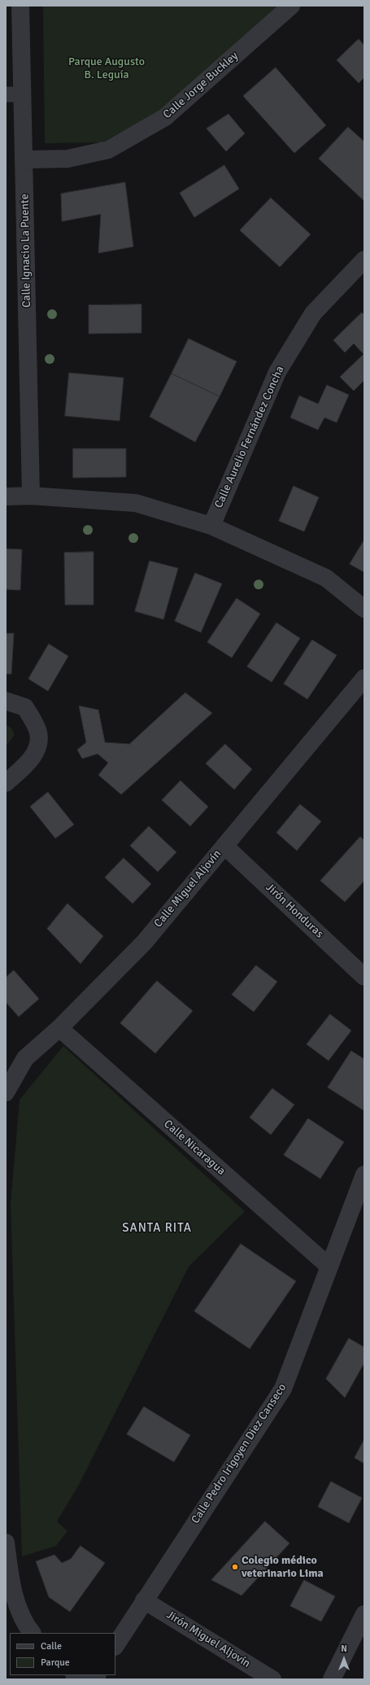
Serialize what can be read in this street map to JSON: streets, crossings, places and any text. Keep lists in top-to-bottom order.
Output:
{
  "streets": {
    "street": [
      "Calle Jorge Buckley",
      "Calle Ignacio La Puente",
      "Calle Aurelio Fernández Concha",
      "Calle Miguel Aljovín",
      "Jirón Honduras",
      "Calle Nicaragua",
      "Calle Pedro Irigoyen Diez Canseco",
      "Jirón Miguel Aljovín"
    ]
  },
  "crossings": [
    ["Calle Jorge Buckley", "Calle Ignacio La Puente"],
    ["Calle Miguel Aljovín", "Jirón Honduras"],
    ["Calle Miguel Aljovín", "Calle Nicaragua"],
    ["Calle Nicaragua", "Calle Pedro Irigoyen Diez Canseco"],
    ["Calle Pedro Irigoyen Diez Canseco", "Jirón Miguel Aljovín"]
  ],
  "districts": ["SANTA RITA"],
  "parks": ["Parque Augusto B. Leguía"],
  "places": ["Colegio médico veterinario Lima"],
  "legend": ["Calle", "Parque"],
  "north": "top"
}
